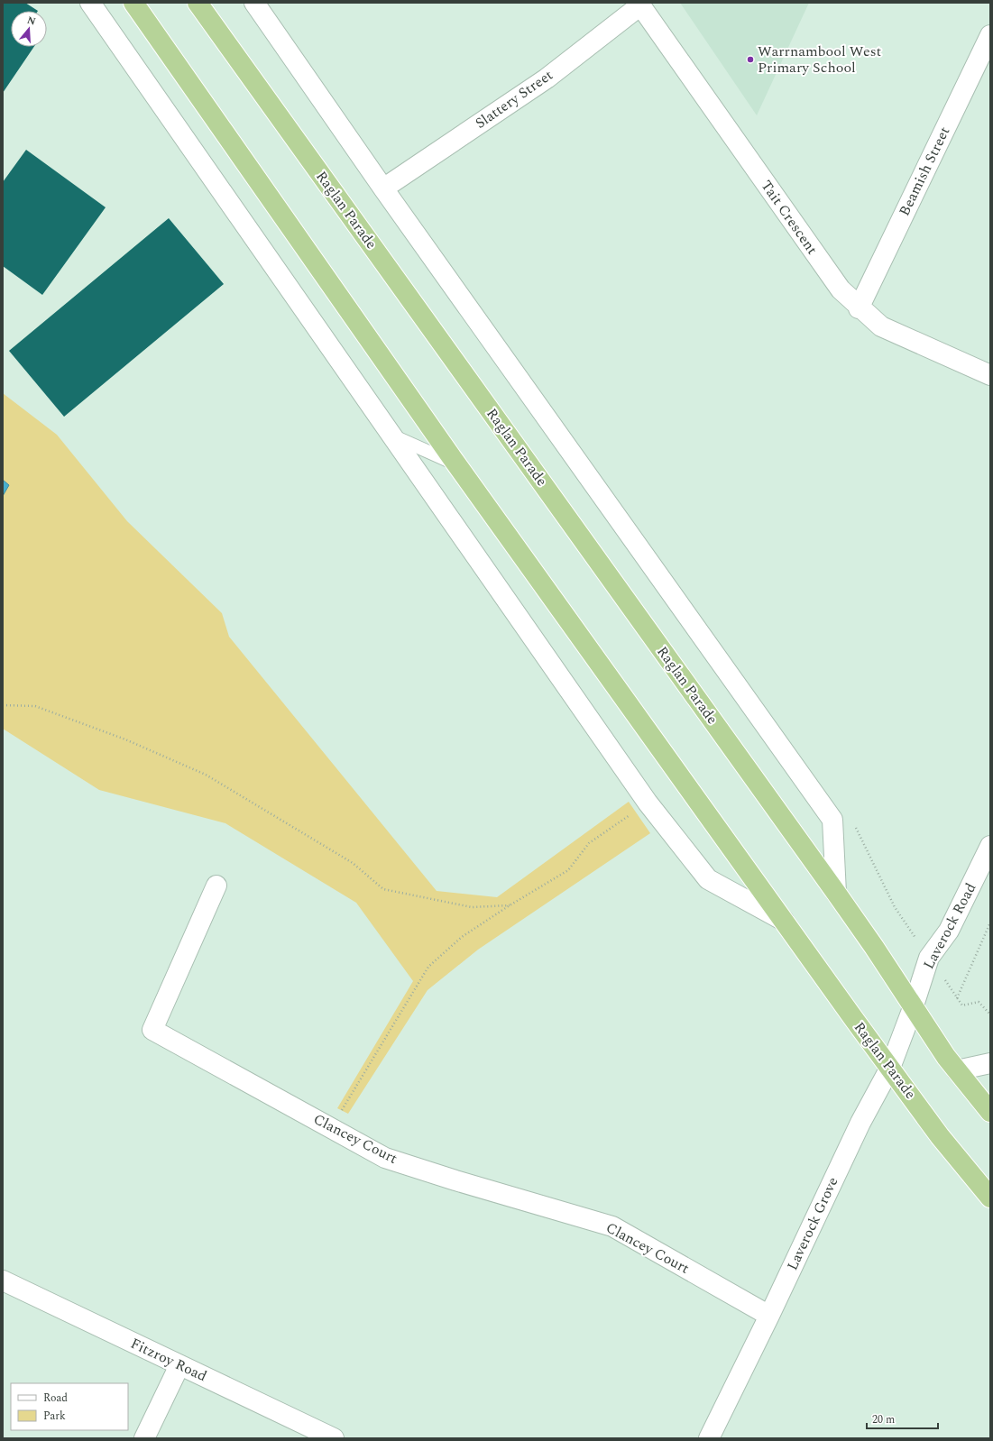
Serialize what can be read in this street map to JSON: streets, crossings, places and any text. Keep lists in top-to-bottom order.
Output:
{
  "streets": {
    "highway": ["Raglan Parade"],
    "street": [
      "Slattery Street",
      "Beamish Street",
      "Tait Crescent",
      "Laverock Road",
      "Clancey Court",
      "Laverock Grove",
      "Fitzroy Road"
    ]
  },
  "crossings": [
    ["Slattery Street", "Tait Crescent"],
    ["Beamish Street", "Tait Crescent"],
    ["Raglan Parade", "Laverock Road"],
    ["Raglan Parade", "Laverock Grove"],
    ["Laverock Road", "Laverock Grove"],
    ["Clancey Court", "Laverock Grove"]
  ],
  "places": ["Warrnambool West Primary School"],
  "legend": ["Road", "Park"],
  "scale_bar": "20 m",
  "north": "top"
}
